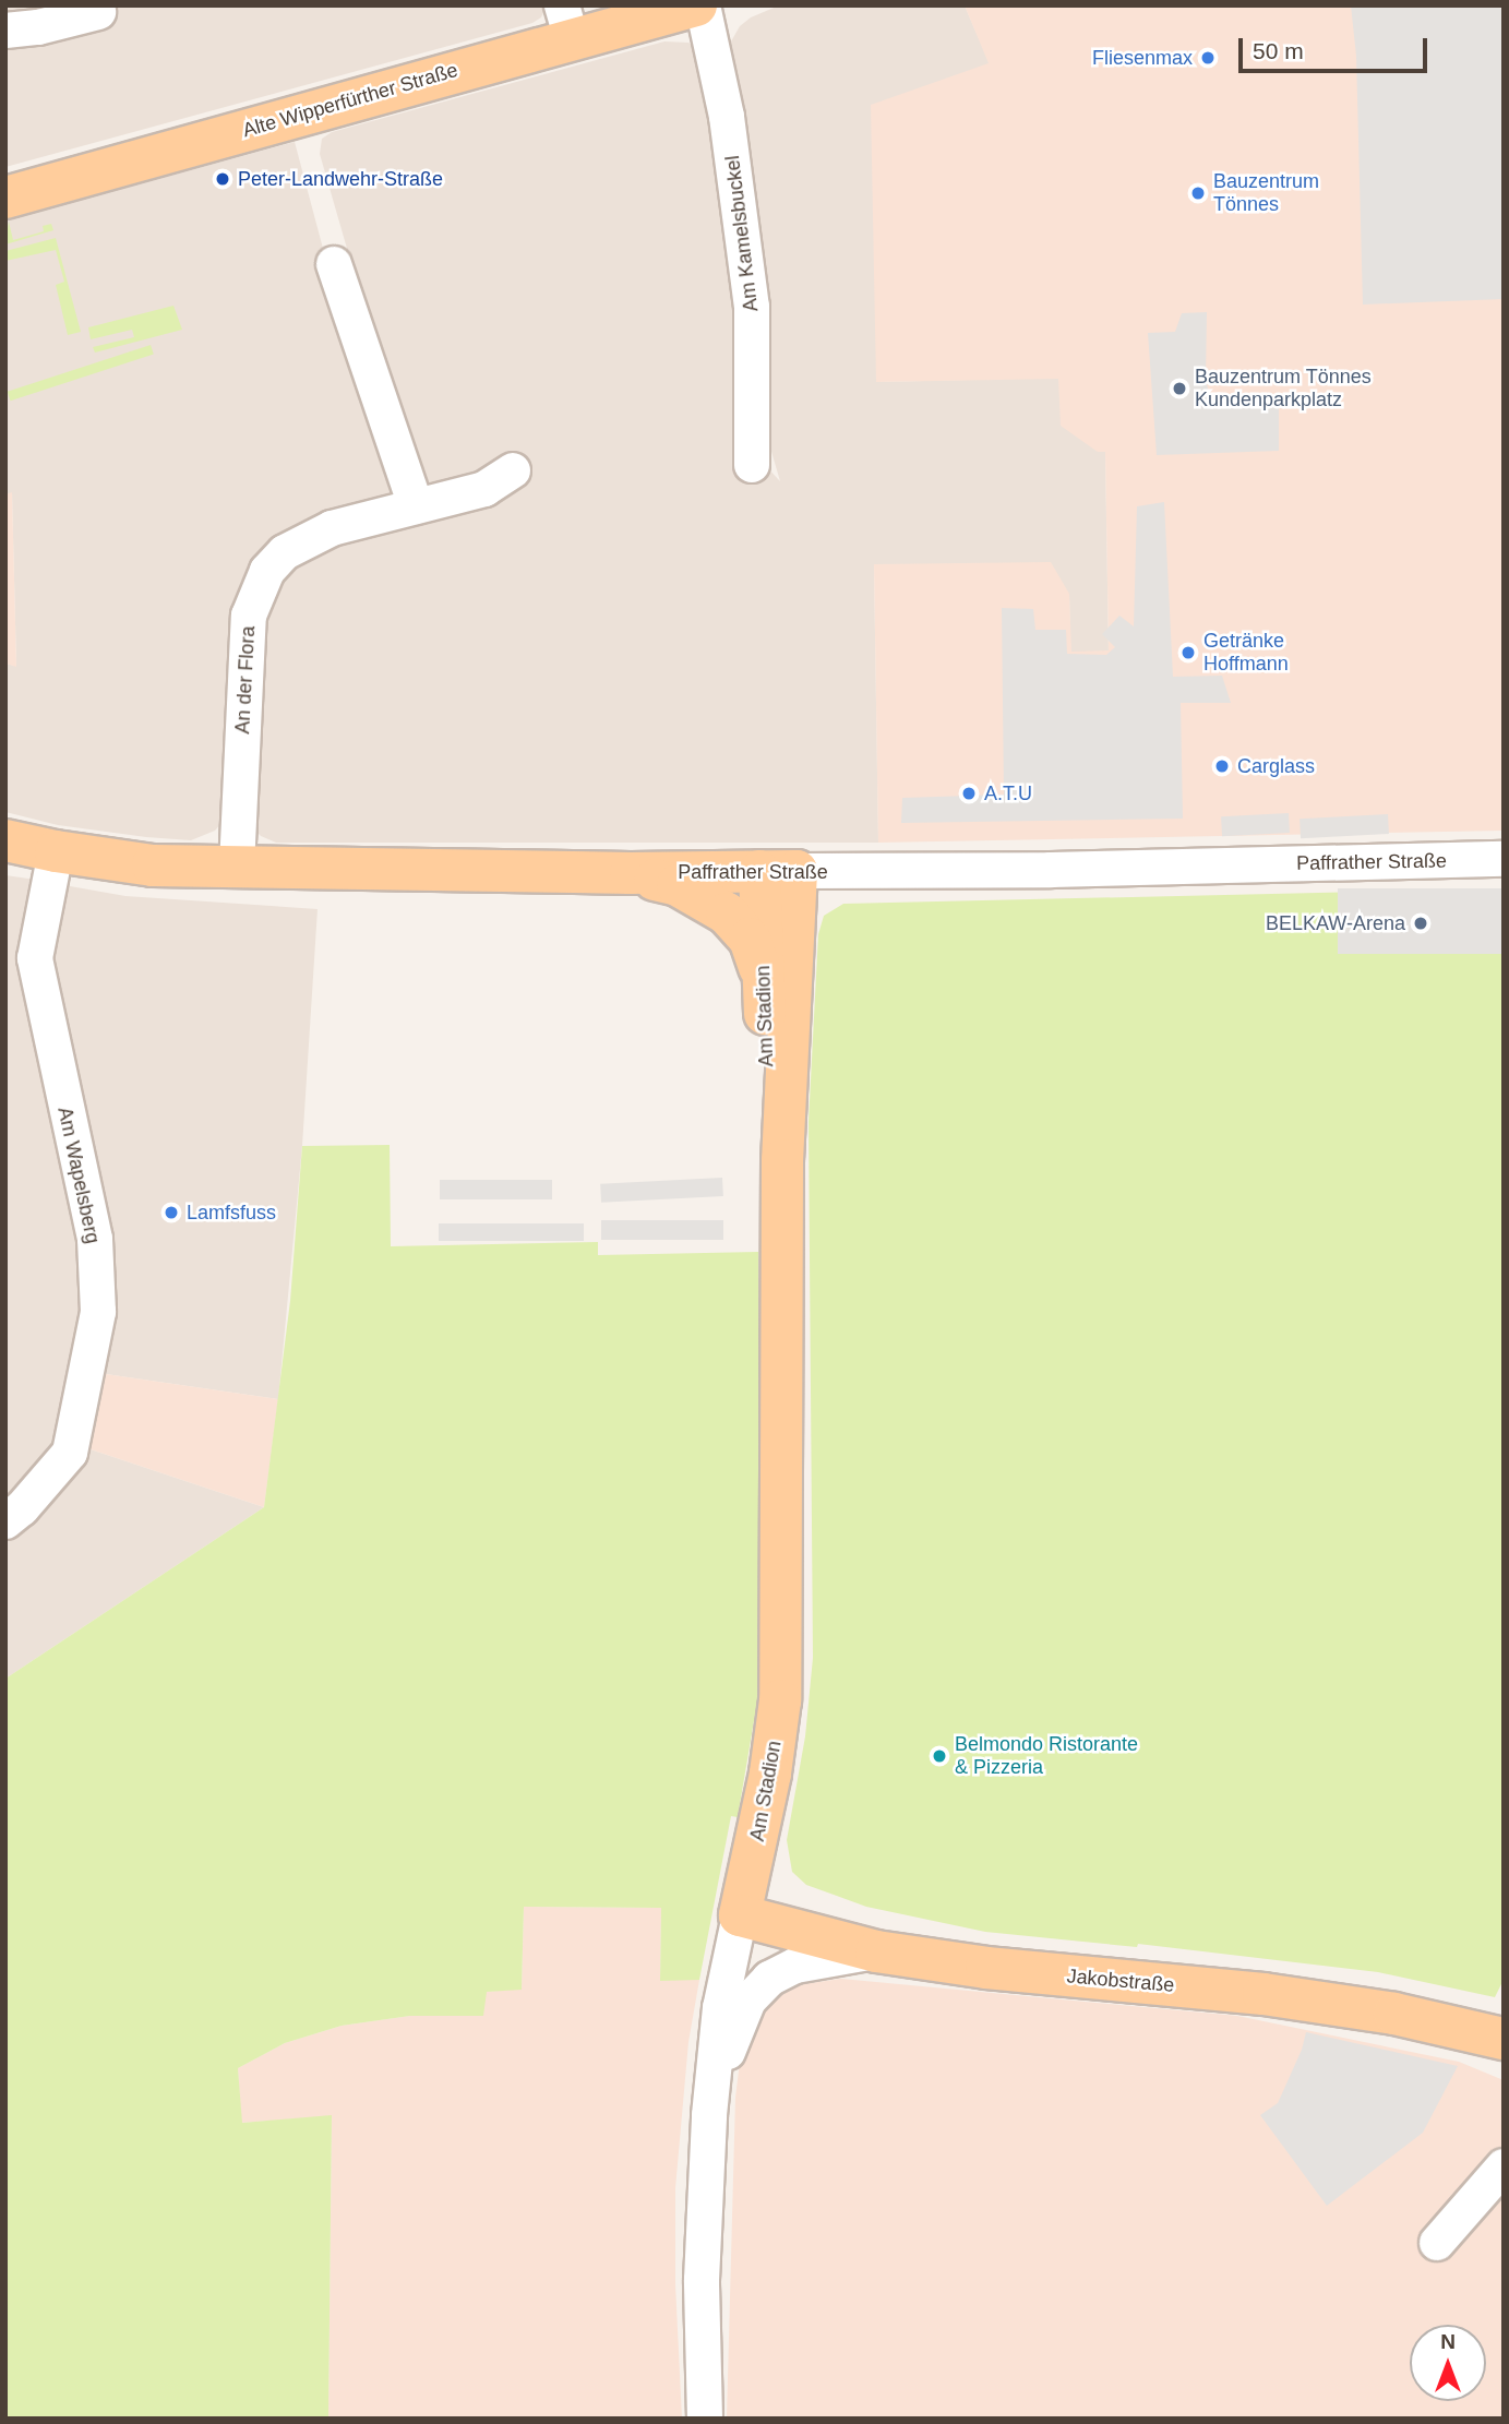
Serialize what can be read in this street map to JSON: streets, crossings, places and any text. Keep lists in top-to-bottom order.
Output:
{
  "streets": {
    "main road": [
      "Alte Wipperfürther Straße",
      "Paffrather Straße",
      "Am Stadion",
      "Jakobstraße"
    ],
    "street": ["Am Kamelsbuckel", "An der Flora", "Am Wapelsberg"]
  },
  "crossings": [
    ["An der Flora", "Paffrather Straße"],
    ["Paffrather Straße", "Am Stadion"],
    ["Paffrather Straße", "Am Wapelsberg"],
    ["Am Stadion", "Jakobstraße"]
  ],
  "places": [
    "Fliesenmax",
    "Peter-Landwehr-Straße",
    "Bauzentrum Tönnes",
    "Bauzentrum Tönnes Kundenparkplatz",
    "Getränke Hoffmann",
    "Carglass",
    "A.T.U",
    "BELKAW-Arena",
    "Lamfsfuss",
    "Belmondo Ristorante & Pizzeria"
  ],
  "scale_bar": "50 m",
  "north": "top"
}
